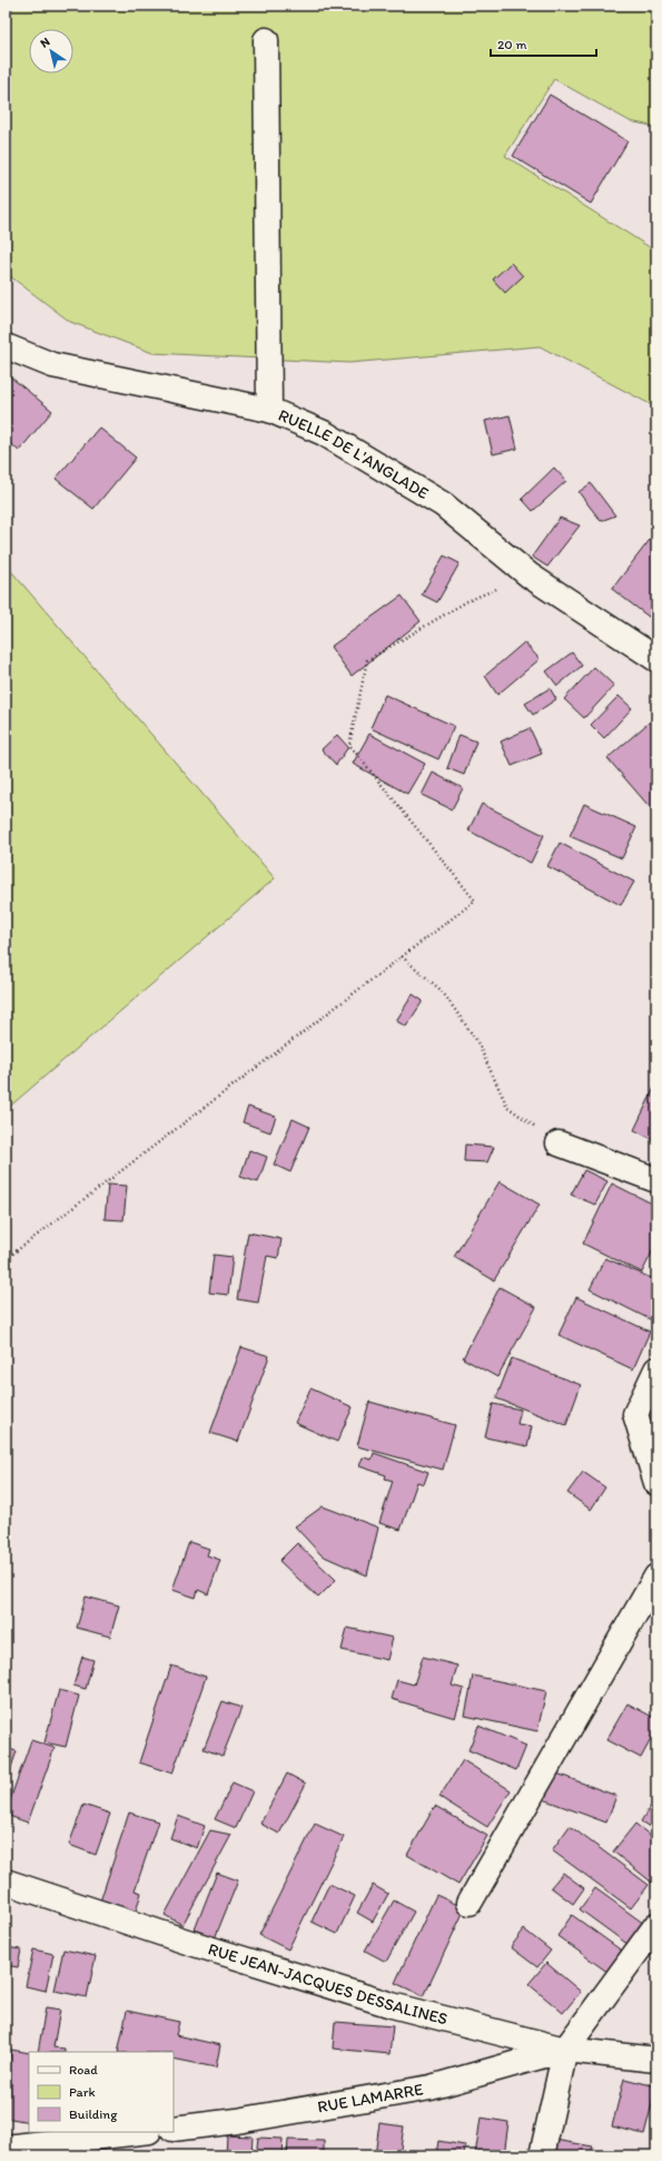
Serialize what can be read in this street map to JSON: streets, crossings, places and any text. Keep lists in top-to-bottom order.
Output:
{
  "streets": {
    "street": ["RUELLE DE L'ANGLADE", "RUE JEAN-JACQUES DESSALINES", "RUE LAMARRE"]
  },
  "crossings": [
    ["RUE JEAN-JACQUES DESSALINES", "RUE LAMARRE"]
  ],
  "legend": ["Road", "Park", "Building"],
  "scale_bar": "20 m",
  "north": "top left"
}
